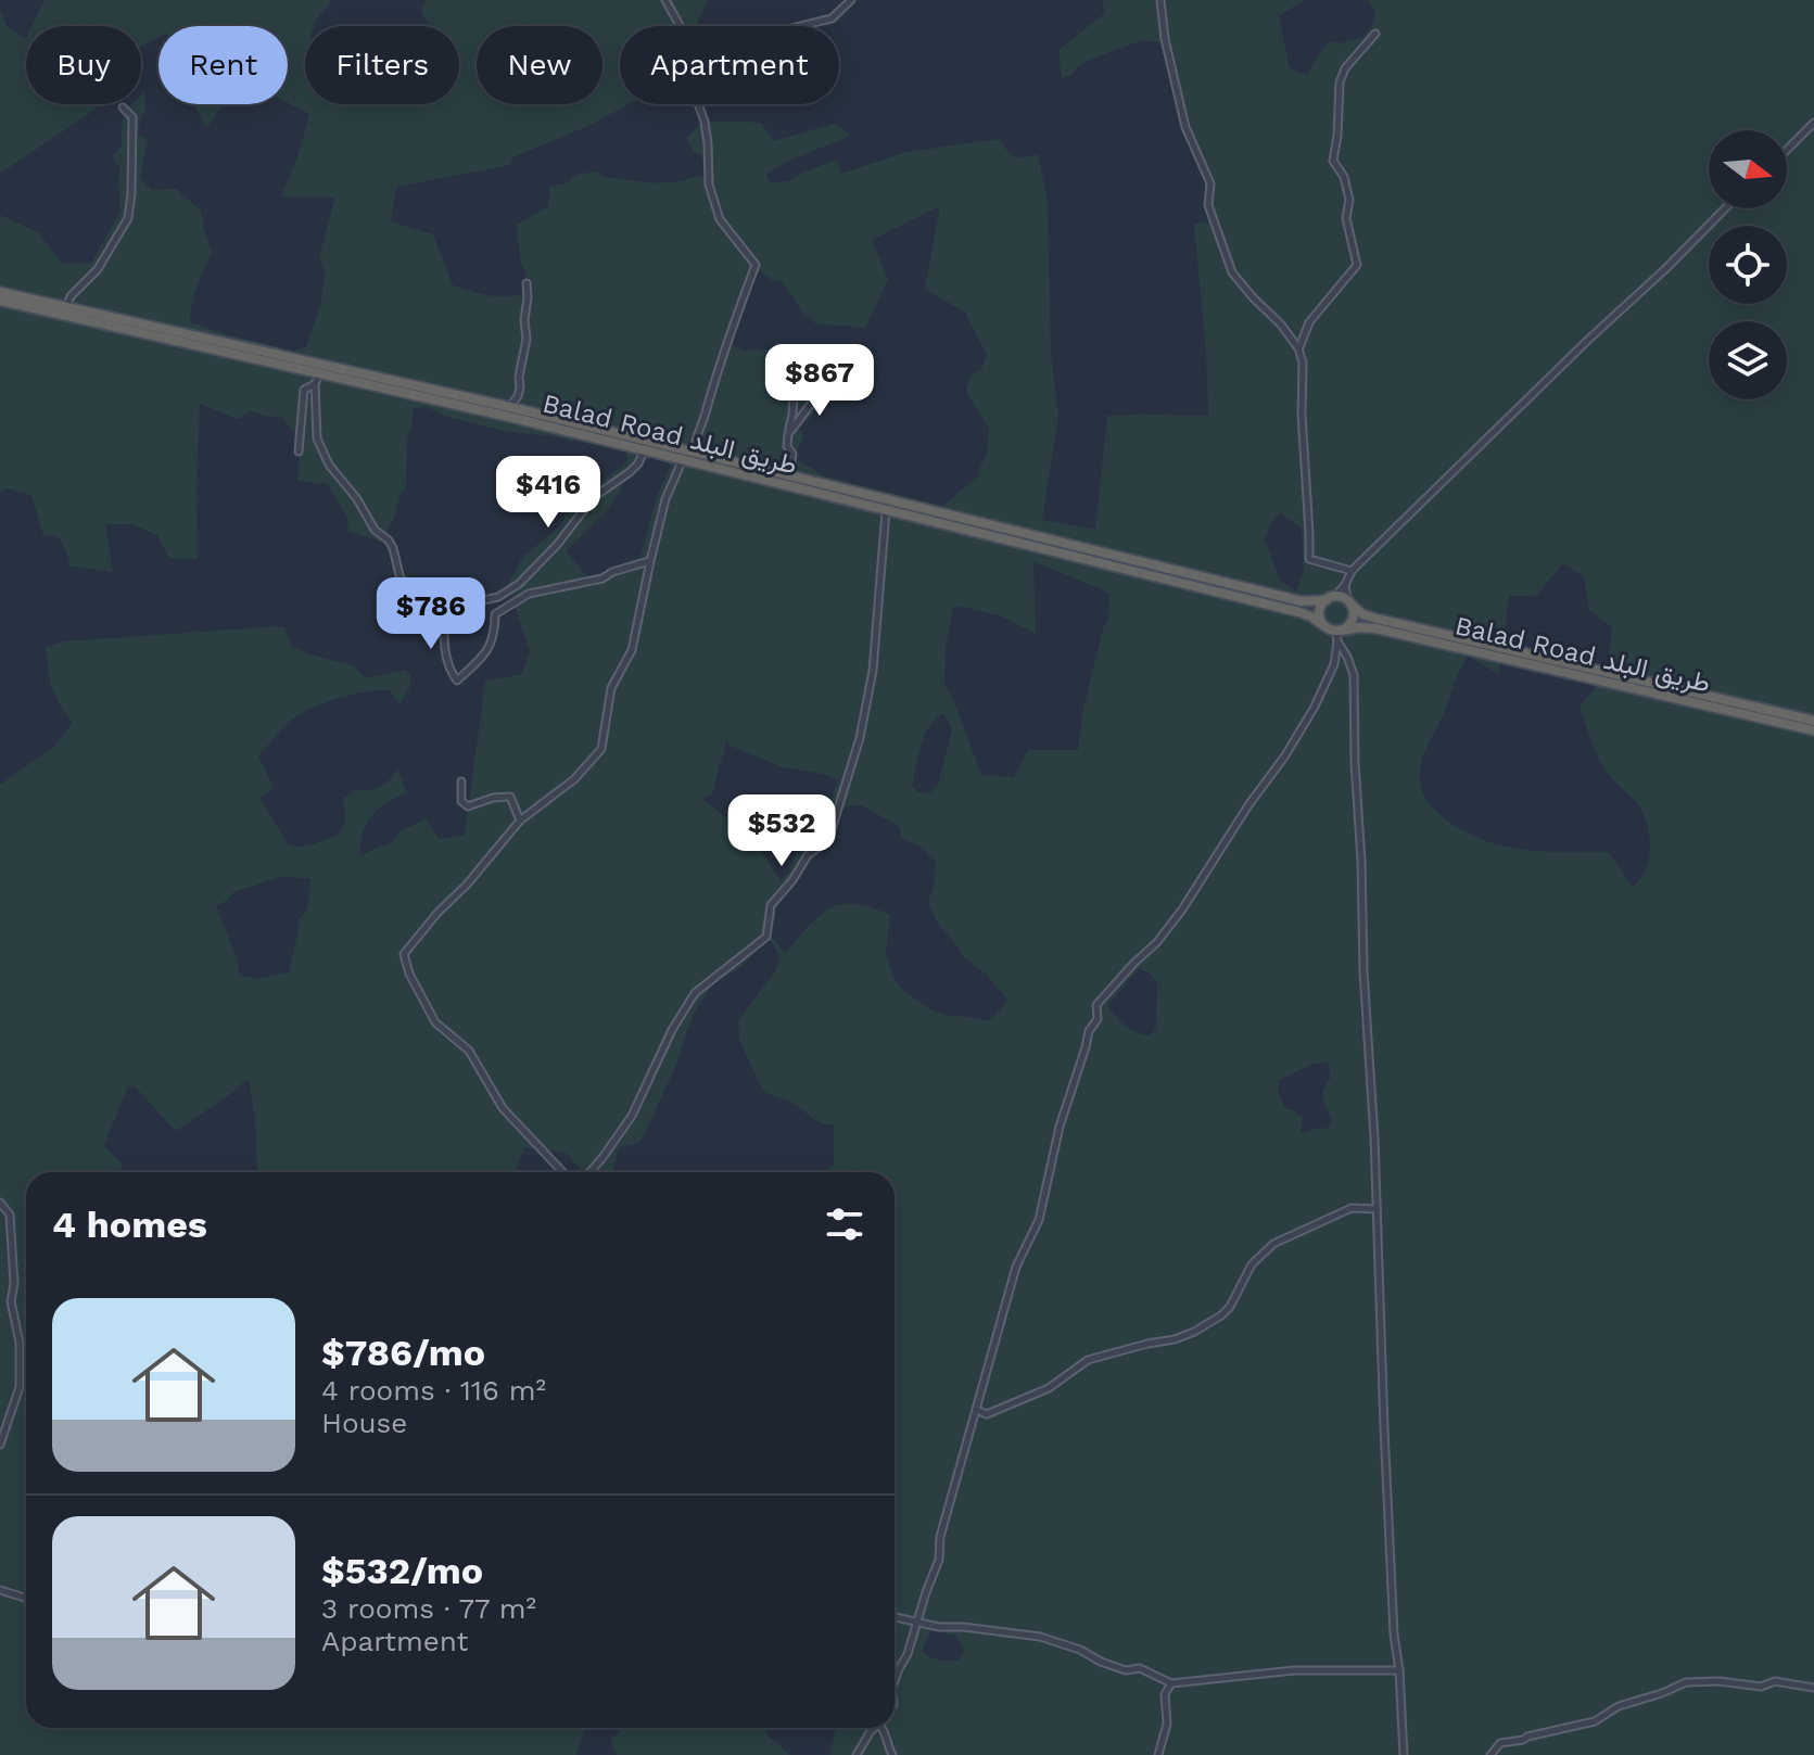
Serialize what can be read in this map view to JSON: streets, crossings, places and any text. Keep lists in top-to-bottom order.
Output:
{
  "streets": {
    "highway": ["Balad Road طريق البلد"]
  },
  "north": "right",
  "page": {
    "chip": [
      "Buy",
      "Rent",
      "Filters",
      "New",
      "Apartment"
    ],
    "price": [
      "$867",
      "$416",
      "$786",
      "$532"
    ],
    "heading": "4 homes",
    "list": [
      {
        "name": "$786/mo",
        "note": "4 rooms · 116 m² · House"
      },
      {
        "name": "$532/mo",
        "note": "3 rooms · 77 m² · Apartment"
      }
    ]
  }
}
